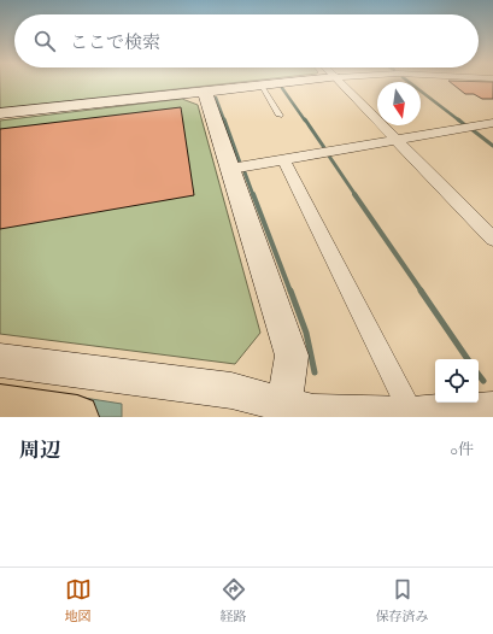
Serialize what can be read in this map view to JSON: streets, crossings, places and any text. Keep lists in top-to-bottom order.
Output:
{
  "north": "bottom",
  "page": {
    "search": "ここで検索",
    "heading": ["周辺", "0件"],
    "nav": ["地図", "経路", "保存済み"]
  }
}
